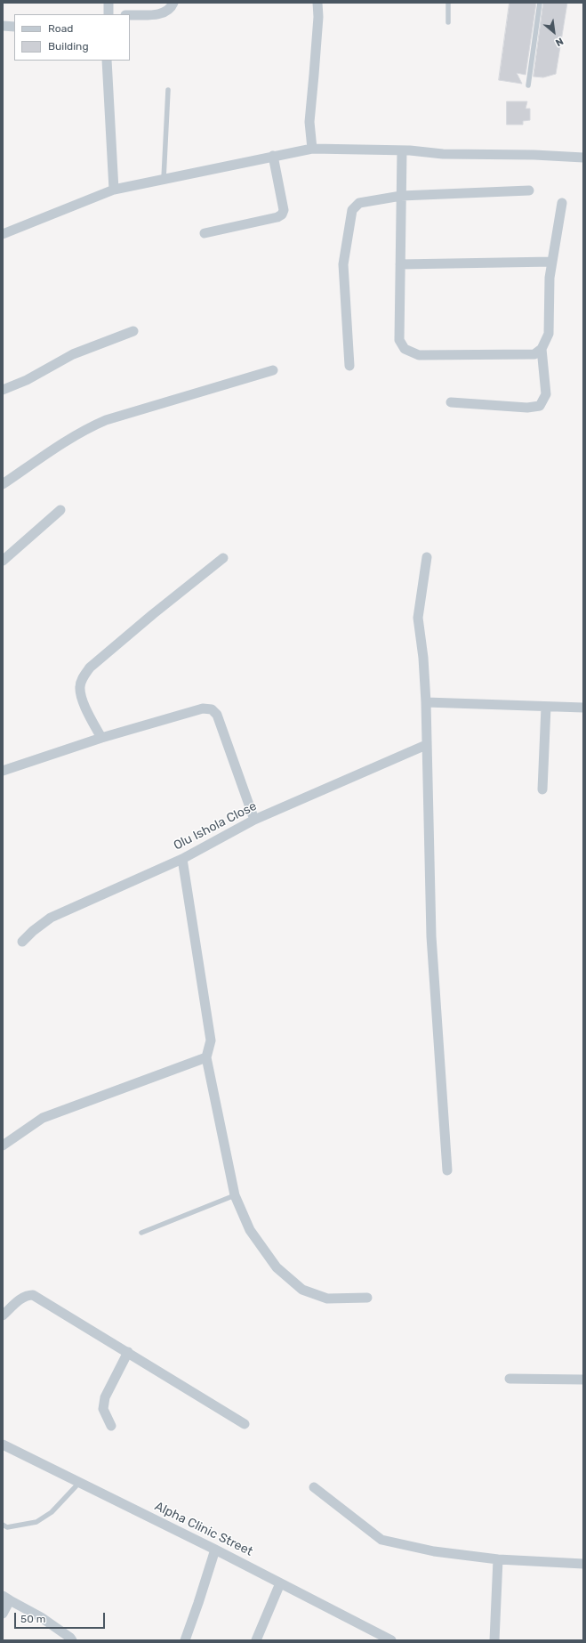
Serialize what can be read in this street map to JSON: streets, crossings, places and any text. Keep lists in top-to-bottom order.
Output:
{
  "streets": {
    "street": ["Olu Ishola Close", "Alpha Clinic Street"]
  },
  "legend": ["Road", "Building"],
  "scale_bar": "50 m",
  "north": "bottom right"
}
